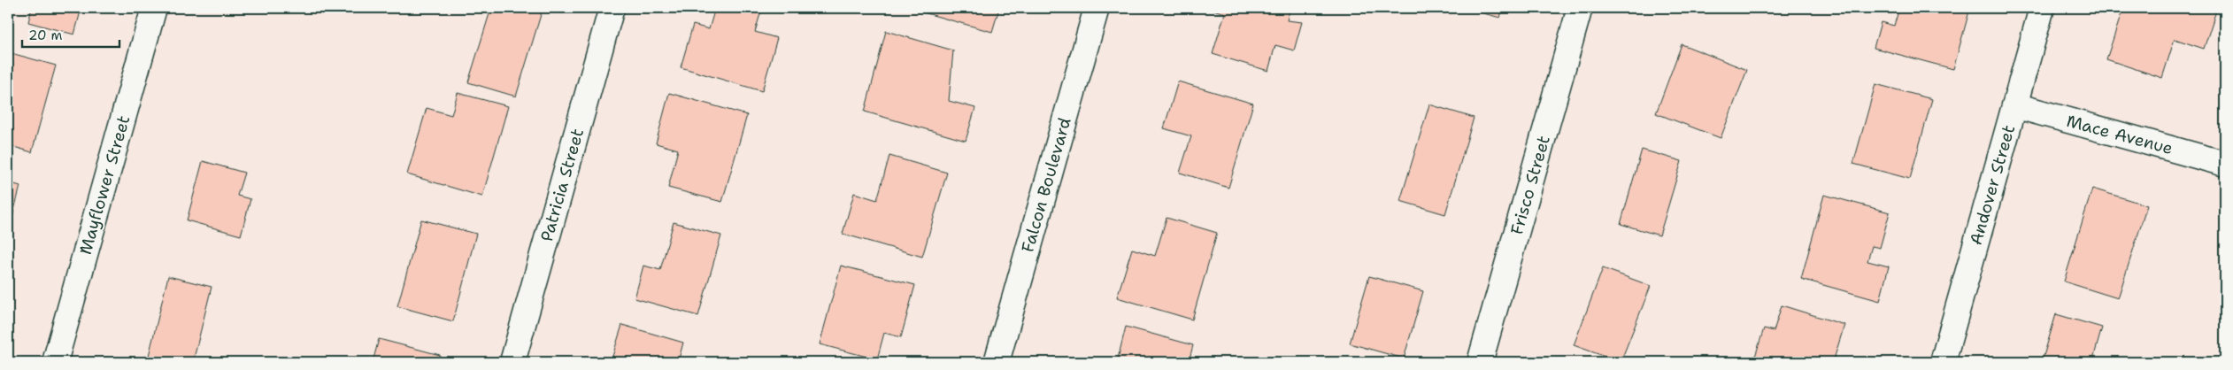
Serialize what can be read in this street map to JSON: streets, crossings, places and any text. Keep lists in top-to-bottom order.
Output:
{
  "streets": {
    "street": [
      "Mace Avenue",
      "Mayflower Street",
      "Patricia Street",
      "Falcon Boulevard",
      "Frisco Street",
      "Andover Street"
    ]
  },
  "crossings": [
    ["Mace Avenue", "Andover Street"]
  ],
  "scale_bar": "20 m"
}
